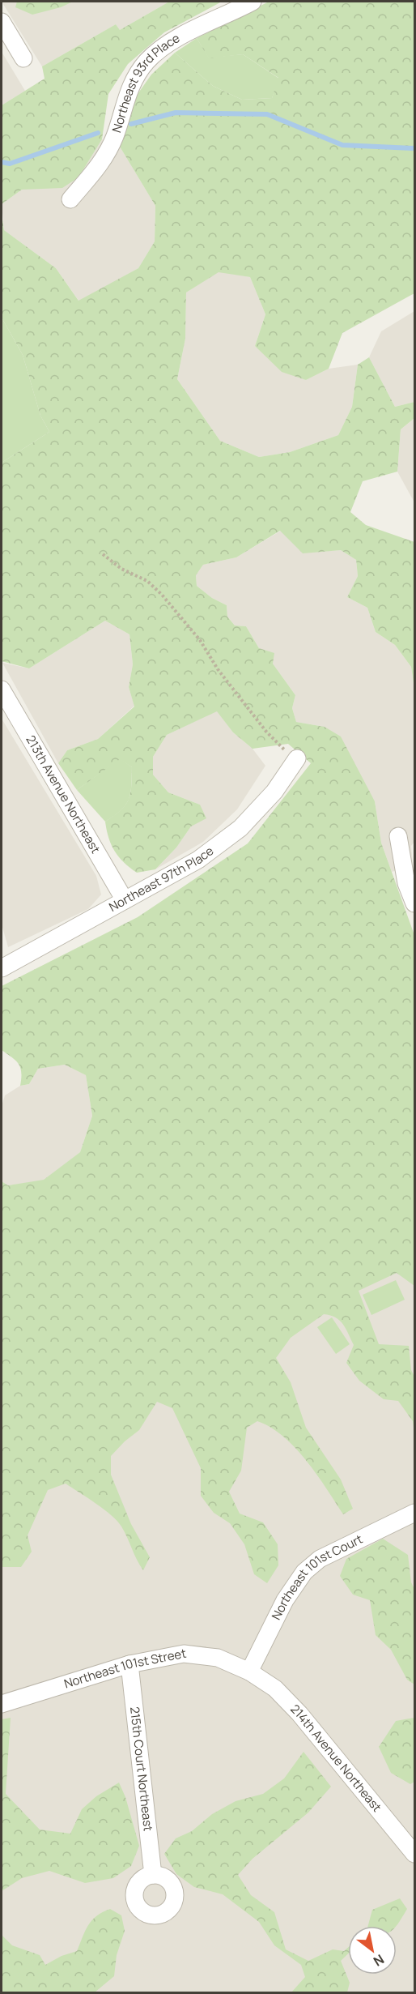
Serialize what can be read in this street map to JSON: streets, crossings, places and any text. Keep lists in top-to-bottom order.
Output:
{
  "streets": {
    "street": [
      "Northeast 93rd Place",
      "213th Avenue Northeast",
      "Northeast 97th Place",
      "Northeast 101st Court",
      "Northeast 101st Street",
      "214th Avenue Northeast",
      "215th Court Northeast"
    ]
  },
  "crossings": [
    ["213th Avenue Northeast", "Northeast 97th Place"],
    ["Northeast 101st Court", "Northeast 101st Street"],
    ["Northeast 101st Court", "214th Avenue Northeast"],
    ["Northeast 101st Street", "214th Avenue Northeast"],
    ["Northeast 101st Street", "215th Court Northeast"]
  ],
  "north": "bottom right"
}
